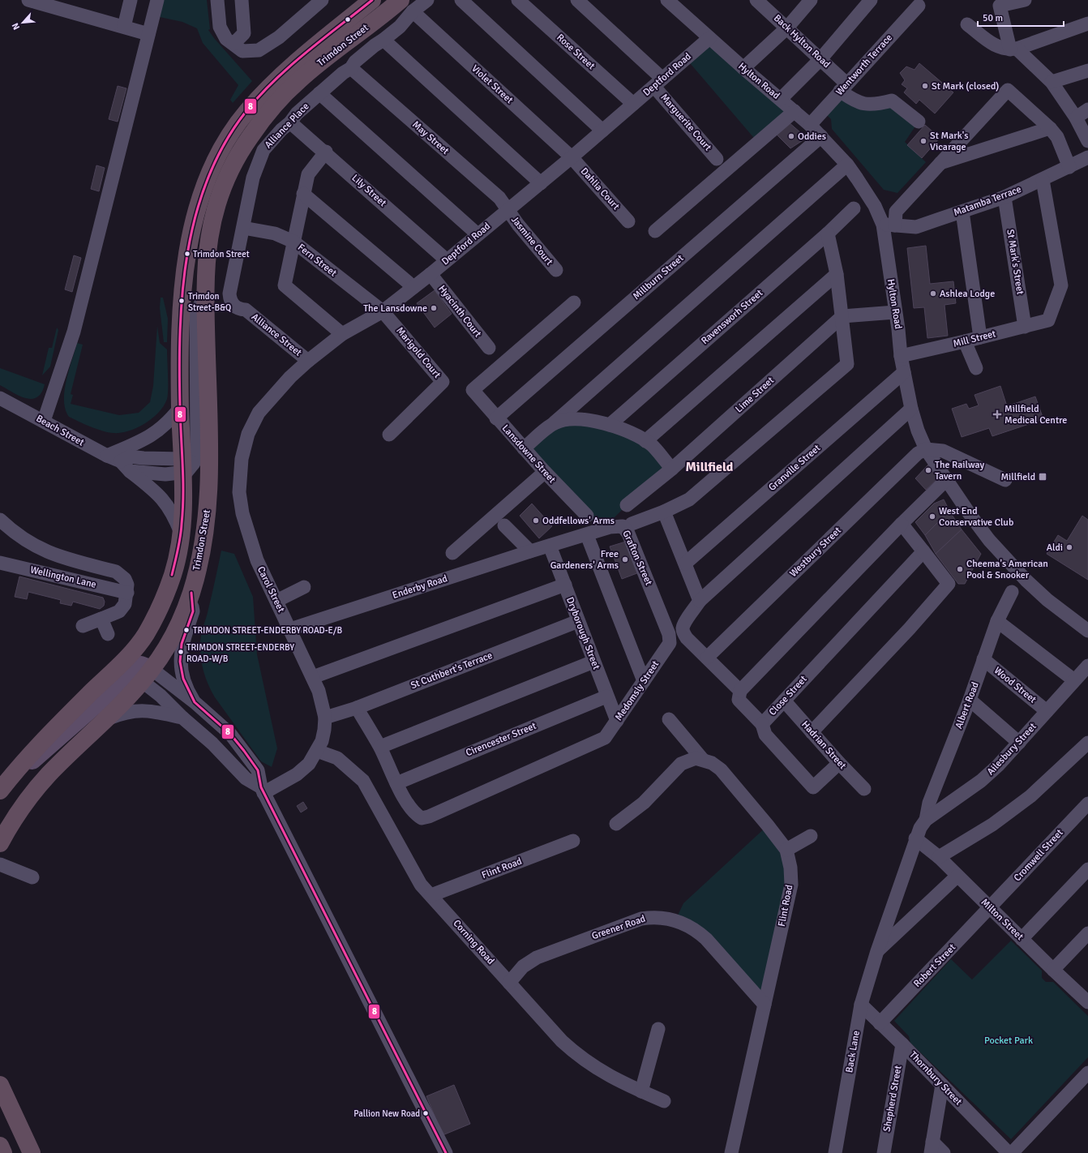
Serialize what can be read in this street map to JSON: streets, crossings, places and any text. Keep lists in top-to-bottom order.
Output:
{
  "streets": {
    "highway": ["Trimdon Street"],
    "street": [
      "Back Hylton Road",
      "Rose Street",
      "Wentworth Terrace",
      "Deptford Road",
      "Hylton Road",
      "Violet Street",
      "Marguerite Court",
      "Alliance Place",
      "May Street",
      "Dahlia Court",
      "Lily Street",
      "Matamba Terrace",
      "Jasmine Court",
      "Fern Street",
      "St Mark's Street",
      "Millburn Street",
      "Hyacinth Court",
      "Ravensworh Street",
      "Alliance Street",
      "Mill Street",
      "Marigold Court",
      "Lime Street",
      "Beach Street",
      "Lansdowne Street",
      "Granville Street",
      "Westbury Street",
      "Grafton Street",
      "Wellington Lane",
      "Enderby Road",
      "Carol Street",
      "Dryborough Street",
      "St Cuthbert's Terrace",
      "Wood Street",
      "Medomsly Street",
      "Close Street",
      "Albert Road",
      "Cirencester Street",
      "Hadrian Street",
      "Ailesbury Street",
      "Cromwell Street",
      "Flint Road",
      "Milton Street",
      "Greener Road",
      "Corning Road",
      "Robert Street",
      "Back Lane",
      "Thornbury Street",
      "Shepherd Street"
    ]
  },
  "crossings": [
    ["Back Hylton Road", "Wentworth Terrace"],
    ["Trimdon Street", "Violet Street"],
    ["Trimdon Street", "Alliance Place"],
    ["Trimdon Street", "Beach Street"],
    ["Rose Street", "Deptford Road"],
    ["Wentworth Terrace", "Hylton Road"],
    ["Deptford Road", "Hylton Road"],
    ["Deptford Road", "Violet Street"],
    ["Deptford Road", "Marguerite Court"],
    ["Deptford Road", "May Street"],
    ["Deptford Road", "Dahlia Court"],
    ["Deptford Road", "Lily Street"],
    ["Deptford Road", "Jasmine Court"],
    ["Deptford Road", "Fern Street"],
    ["Deptford Road", "Hyacinth Court"],
    ["Deptford Road", "Alliance Street"],
    ["Deptford Road", "Marigold Court"],
    ["Deptford Road", "Carol Street"],
    ["Hylton Road", "Matamba Terrace"],
    ["Hylton Road", "Millburn Street"],
    ["Hylton Road", "Mill Street"],
    ["Hylton Road", "Granville Street"],
    ["Hylton Road", "Westbury Street"],
    ["Violet Street", "Alliance Place"],
    ["Violet Street", "Dahlia Court"],
    ["Alliance Place", "May Street"],
    ["Alliance Place", "Lily Street"],
    ["Alliance Place", "Fern Street"],
    ["Alliance Place", "Alliance Street"],
    ["May Street", "Jasmine Court"],
    ["Matamba Terrace", "St Mark's Street"],
    ["Matamba Terrace", "Mill Street"],
    ["Fern Street", "Marigold Court"],
    ["St Mark's Street", "Mill Street"],
    ["Millburn Street", "Lansdowne Street"],
    ["Grafton Street", "Enderby Road"],
    ["Grafton Street", "Dryborough Street"],
    ["Grafton Street", "Medomsly Street"],
    ["Enderby Road", "Carol Street"],
    ["Enderby Road", "Dryborough Street"],
    ["Carol Street", "St Cuthbert's Terrace"],
    ["Carol Street", "Corning Road"],
    ["Dryborough Street", "St Cuthbert's Terrace"],
    ["Dryborough Street", "Medomsly Street"],
    ["Dryborough Street", "Cirencester Street"],
    ["Wood Street", "Albert Road"],
    ["Wood Street", "Ailesbury Street"],
    ["Medomsly Street", "Cirencester Street"],
    ["Close Street", "Hadrian Street"],
    ["Albert Road", "Ailesbury Street"],
    ["Albert Road", "Back Lane"],
    ["Ailesbury Street", "Back Lane"],
    ["Cromwell Street", "Milton Street"],
    ["Cromwell Street", "Robert Street"],
    ["Flint Road", "Greener Road"],
    ["Flint Road", "Corning Road"],
    ["Milton Street", "Robert Street"],
    ["Milton Street", "Back Lane"],
    ["Greener Road", "Corning Road"],
    ["Robert Street", "Thornbury Street"],
    ["Back Lane", "Thornbury Street"],
    ["Thornbury Street", "Shepherd Street"]
  ],
  "districts": ["Millfield"],
  "parks": ["Pocket Park"],
  "places": {
    "other": [
      "St Mark (closed)",
      "Oddies",
      "St Mark's Vicarage",
      "Trimdon Street",
      "Ashlea Lodge",
      "Trimdon Street-B&Q",
      "The Lansdowne",
      "The Railway Tavern",
      "West End Conservative Club",
      "Oddfellows' Arms",
      "Aldi",
      "Free Gardeners' Arms",
      "Cheema's American Pool & Snooker",
      "TRIMDON STREET-ENDERBY ROAD-E/B",
      "TRIMDON STREET-ENDERBY ROAD-W/B",
      "Pallion New Road"
    ],
    "health": ["Millfield Medical Centre"],
    "transit": ["Millfield"]
  },
  "lines": ["transit line 8"],
  "scale_bar": "50 m",
  "north": "bottom left"
}
